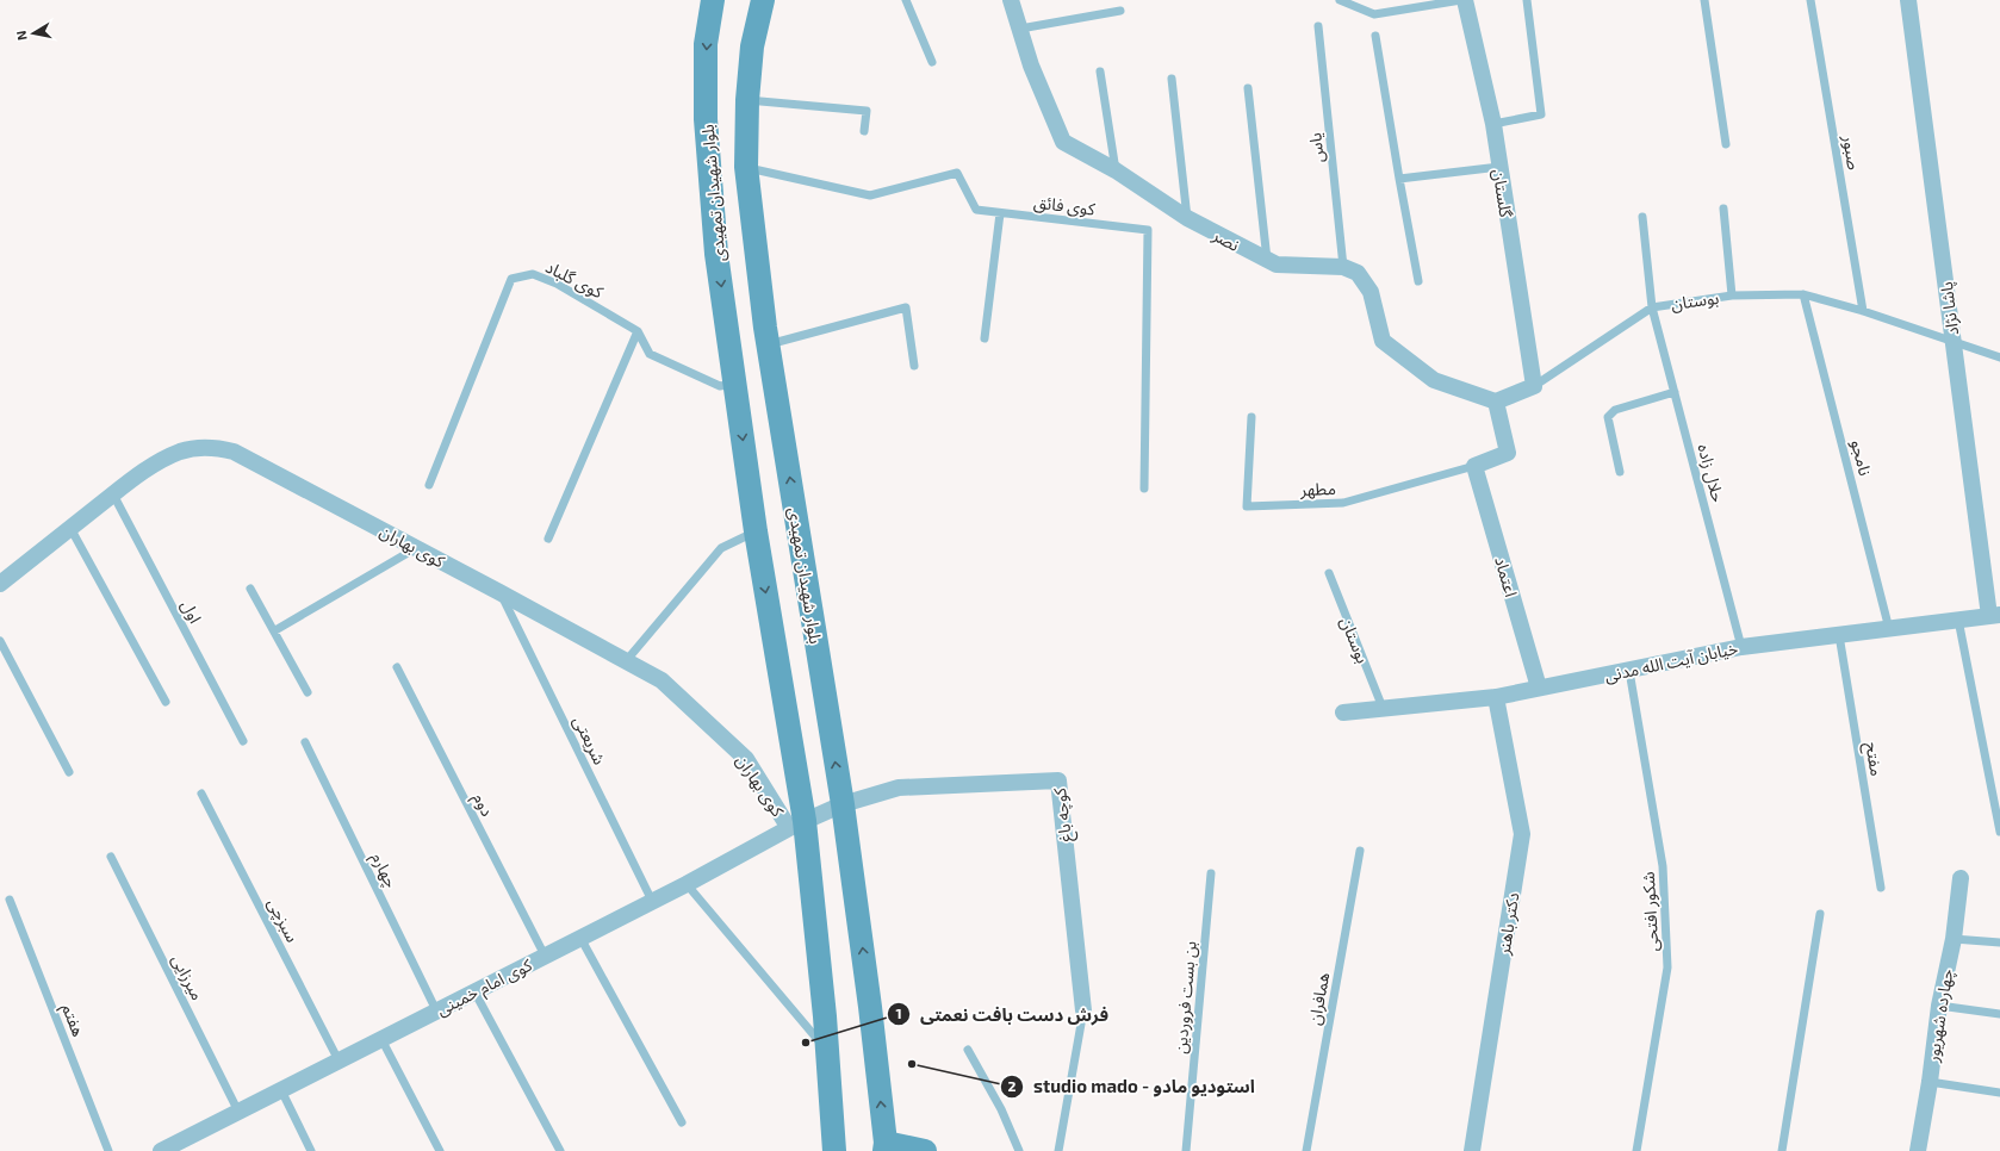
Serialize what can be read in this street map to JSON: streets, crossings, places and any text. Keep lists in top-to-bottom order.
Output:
{
  "streets": {
    "main road": ["بلوار شهیدان تمهیدی"],
    "street": [
      "گلستان",
      "نصر",
      "بوستان",
      "پاشا نژاد",
      "کوی بهاران",
      "اعتماد",
      "خیابان آیت الله مدنی",
      "کوچه باغ",
      "دکتر باهنر",
      "کوی امام خمینی",
      "چهارده شهریور"
    ],
    "lane": [
      "یاس",
      "صبور",
      "کوی فائق",
      "کوی گلباد",
      "نامجو",
      "حلال زاده",
      "مطهر",
      "اول",
      "شریعتی",
      "مفتح",
      "دوم",
      "چهارم",
      "شکور افتحی",
      "سبزچی",
      "میرزایی",
      "بن بست فروردین",
      "همافران",
      "هفتم"
    ]
  },
  "crossings": [
    ["یاس", "نصر"],
    ["صبور", "بوستان"],
    ["بلوار شهیدان تمهیدی", "کوی فائق"],
    ["بلوار شهیدان تمهیدی", "کوی بهاران"],
    ["بلوار شهیدان تمهیدی", "کوچه باغ"],
    ["بلوار شهیدان تمهیدی", "کوی امام خمینی"],
    ["گلستان", "بوستان"],
    ["بوستان", "پاشا نژاد"],
    ["بوستان", "نامجو"],
    ["بوستان", "حلال زاده"],
    ["بوستان", "خیابان آیت الله مدنی"],
    ["پاشا نژاد", "خیابان آیت الله مدنی"],
    ["نامجو", "خیابان آیت الله مدنی"],
    ["حلال زاده", "خیابان آیت الله مدنی"],
    ["مطهر", "اعتماد"],
    ["کوی بهاران", "اول"],
    ["کوی بهاران", "شریعتی"],
    ["کوی بهاران", "کوی امام خمینی"],
    ["اعتماد", "خیابان آیت الله مدنی"],
    ["خیابان آیت الله مدنی", "مفتح"],
    ["خیابان آیت الله مدنی", "شکور افتحی"],
    ["خیابان آیت الله مدنی", "دکتر باهنر"],
    ["شریعتی", "کوی امام خمینی"],
    ["دوم", "کوی امام خمینی"],
    ["کوچه باغ", "کوی امام خمینی"],
    ["چهارم", "کوی امام خمینی"],
    ["سبزچی", "کوی امام خمینی"],
    ["میرزایی", "کوی امام خمینی"]
  ],
  "places": ["فرش دست بافت نعمتی", "studio mado - استودیو مادو"],
  "north": "left"
}
